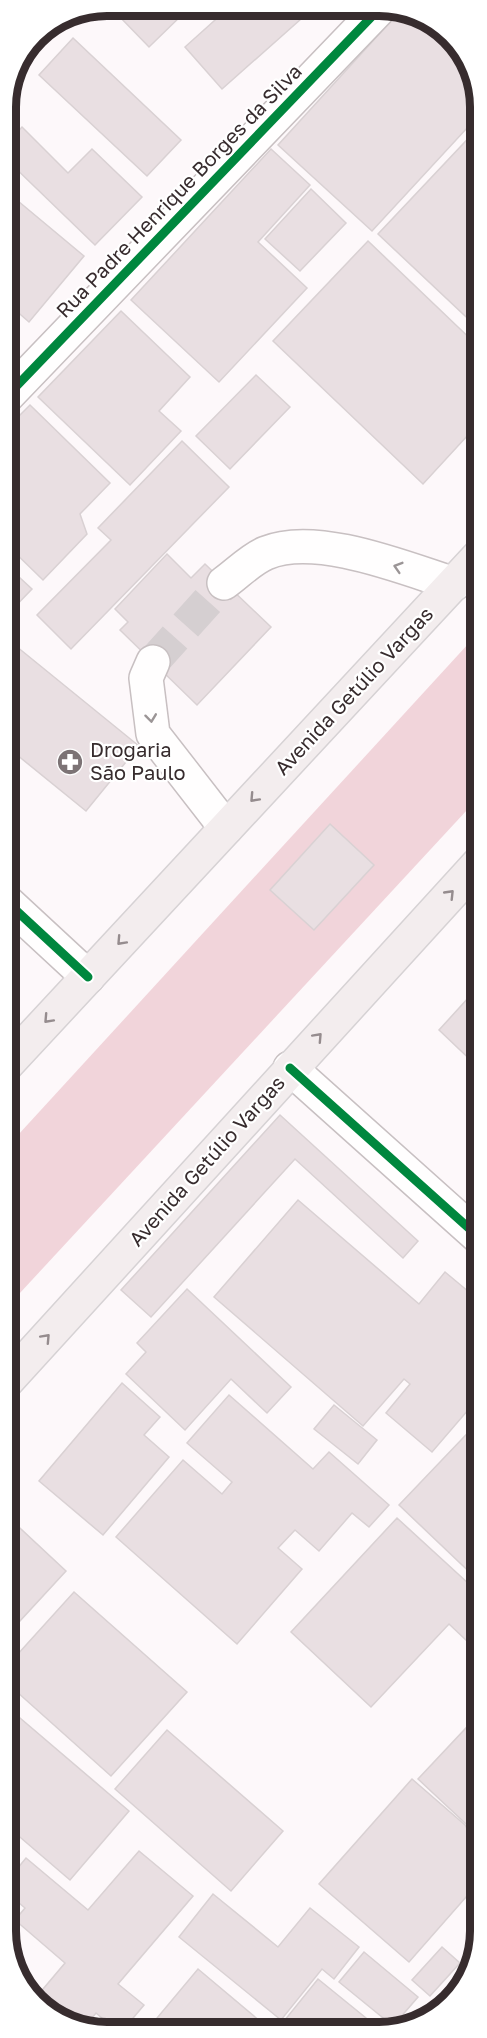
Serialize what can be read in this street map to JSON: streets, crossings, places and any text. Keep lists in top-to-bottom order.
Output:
{
  "streets": {
    "main road": ["Avenida Getúlio Vargas"],
    "street": ["Rua Padre Henrique Borges da Silva"]
  },
  "places": {
    "pharmacy": ["Drogaria São Paulo"]
  }
}
